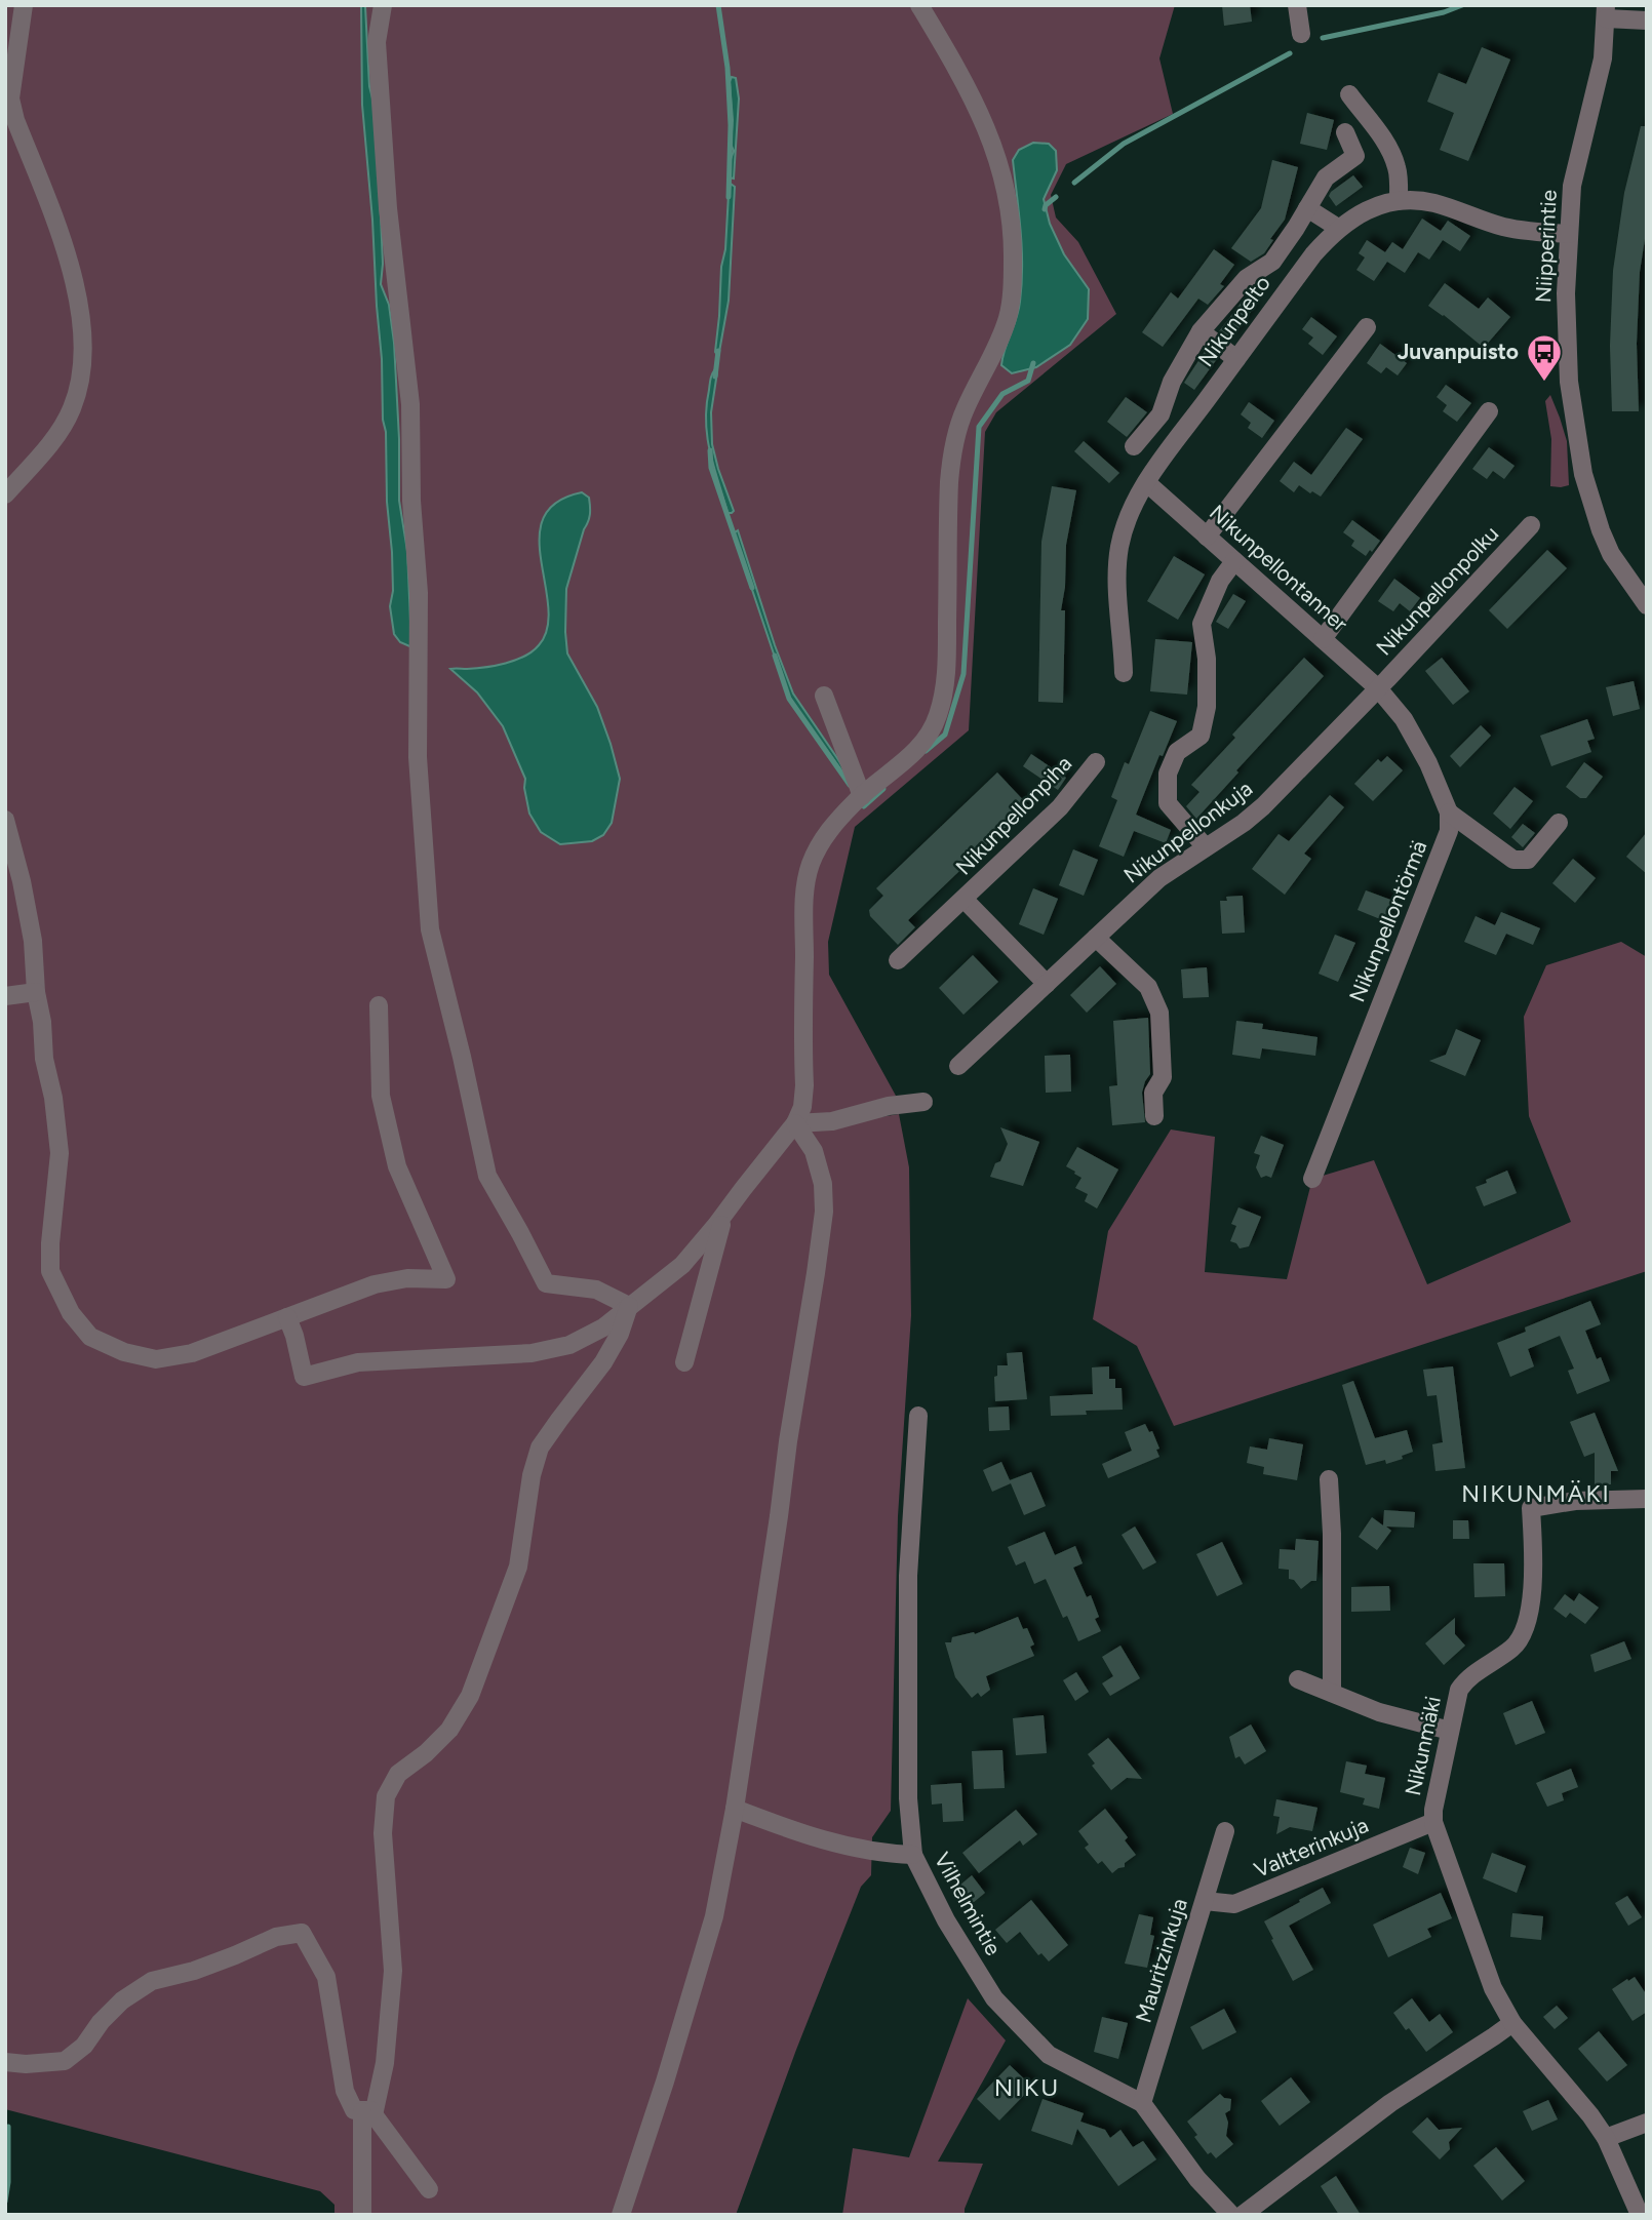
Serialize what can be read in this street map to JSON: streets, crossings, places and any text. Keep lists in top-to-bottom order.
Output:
{
  "streets": {
    "street": [
      "Niipperintie",
      "Nikunpelto",
      "Nikunpellontanner",
      "Nikunpellonpolku",
      "Nikunpellonpiha",
      "Nikunpellonkuja",
      "Nikunpellontörmä",
      "Nikunmäki",
      "Valtterinkuja",
      "Vilhelmintie",
      "Mauritzinkuja"
    ]
  },
  "crossings": [
    ["Niipperintie", "Nikunpelto"],
    ["Nikunpelto", "Nikunpellontanner"],
    ["Nikunpellontanner", "Nikunpellonpolku"],
    ["Nikunpellontanner", "Nikunpellonkuja"],
    ["Nikunpellonpolku", "Nikunpellonkuja"],
    ["Nikunpellonpiha", "Nikunpellonkuja"],
    ["Nikunmäki", "Valtterinkuja"],
    ["Valtterinkuja", "Mauritzinkuja"],
    ["Vilhelmintie", "Mauritzinkuja"]
  ],
  "districts": ["NIKUNMÄKI", "NIKU"],
  "places": {
    "bus stop": ["Juvanpuisto"]
  }
}
